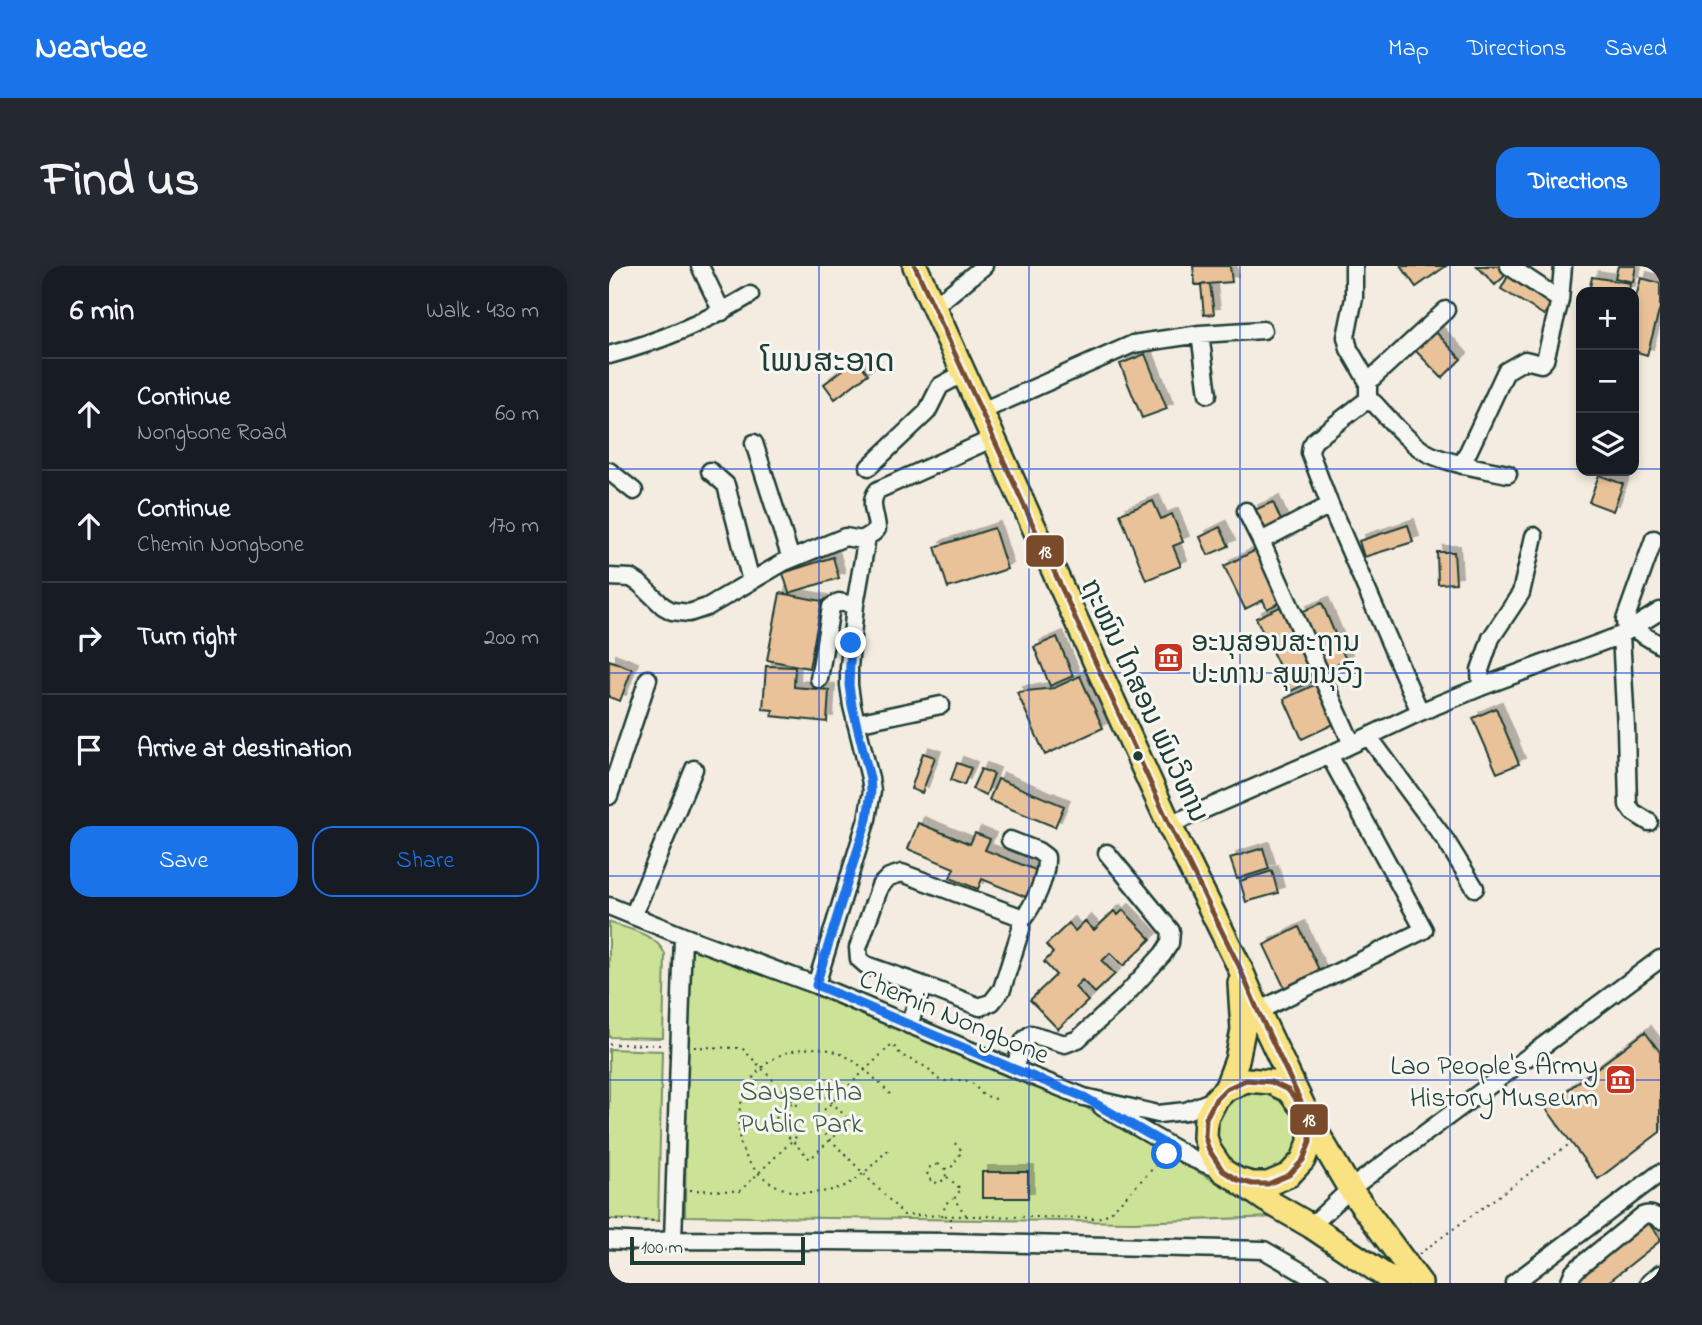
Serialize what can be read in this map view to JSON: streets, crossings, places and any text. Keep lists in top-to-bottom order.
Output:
{
  "streets": {
    "highway": ["ຖະໜົນ ໄກສອນ ພົມວິຫານ"],
    "street": ["Chemin Nongbone"]
  },
  "districts": ["ໂພນສະອາດ"],
  "parks": ["Saysettha Public Park"],
  "places": {
    "museum": ["ອະນຸສອນສະຖານ ປະທານ ສຸພານຸວົງ", "Lao People's Army History Museum"]
  },
  "lines": ["transit line 18"],
  "scale_bar": "100 m",
  "page": {
    "header": "Nearbee",
    "nav": ["Map", "Directions", "Saved"],
    "title": "Find us",
    "buttons": [
      "Directions",
      ["Save", "Share"]
    ],
    "heading": ["6 min", "Walk · 430 m"],
    "map_buttons": ["+", "−"],
    "list": [
      ["Continue", "Nongbone Road", "60 m"],
      ["Continue", "Chemin Nongbone", "170 m"],
      ["Turn right", "200 m"],
      "Arrive at destination"
    ],
    "scale": "100 m"
  }
}
